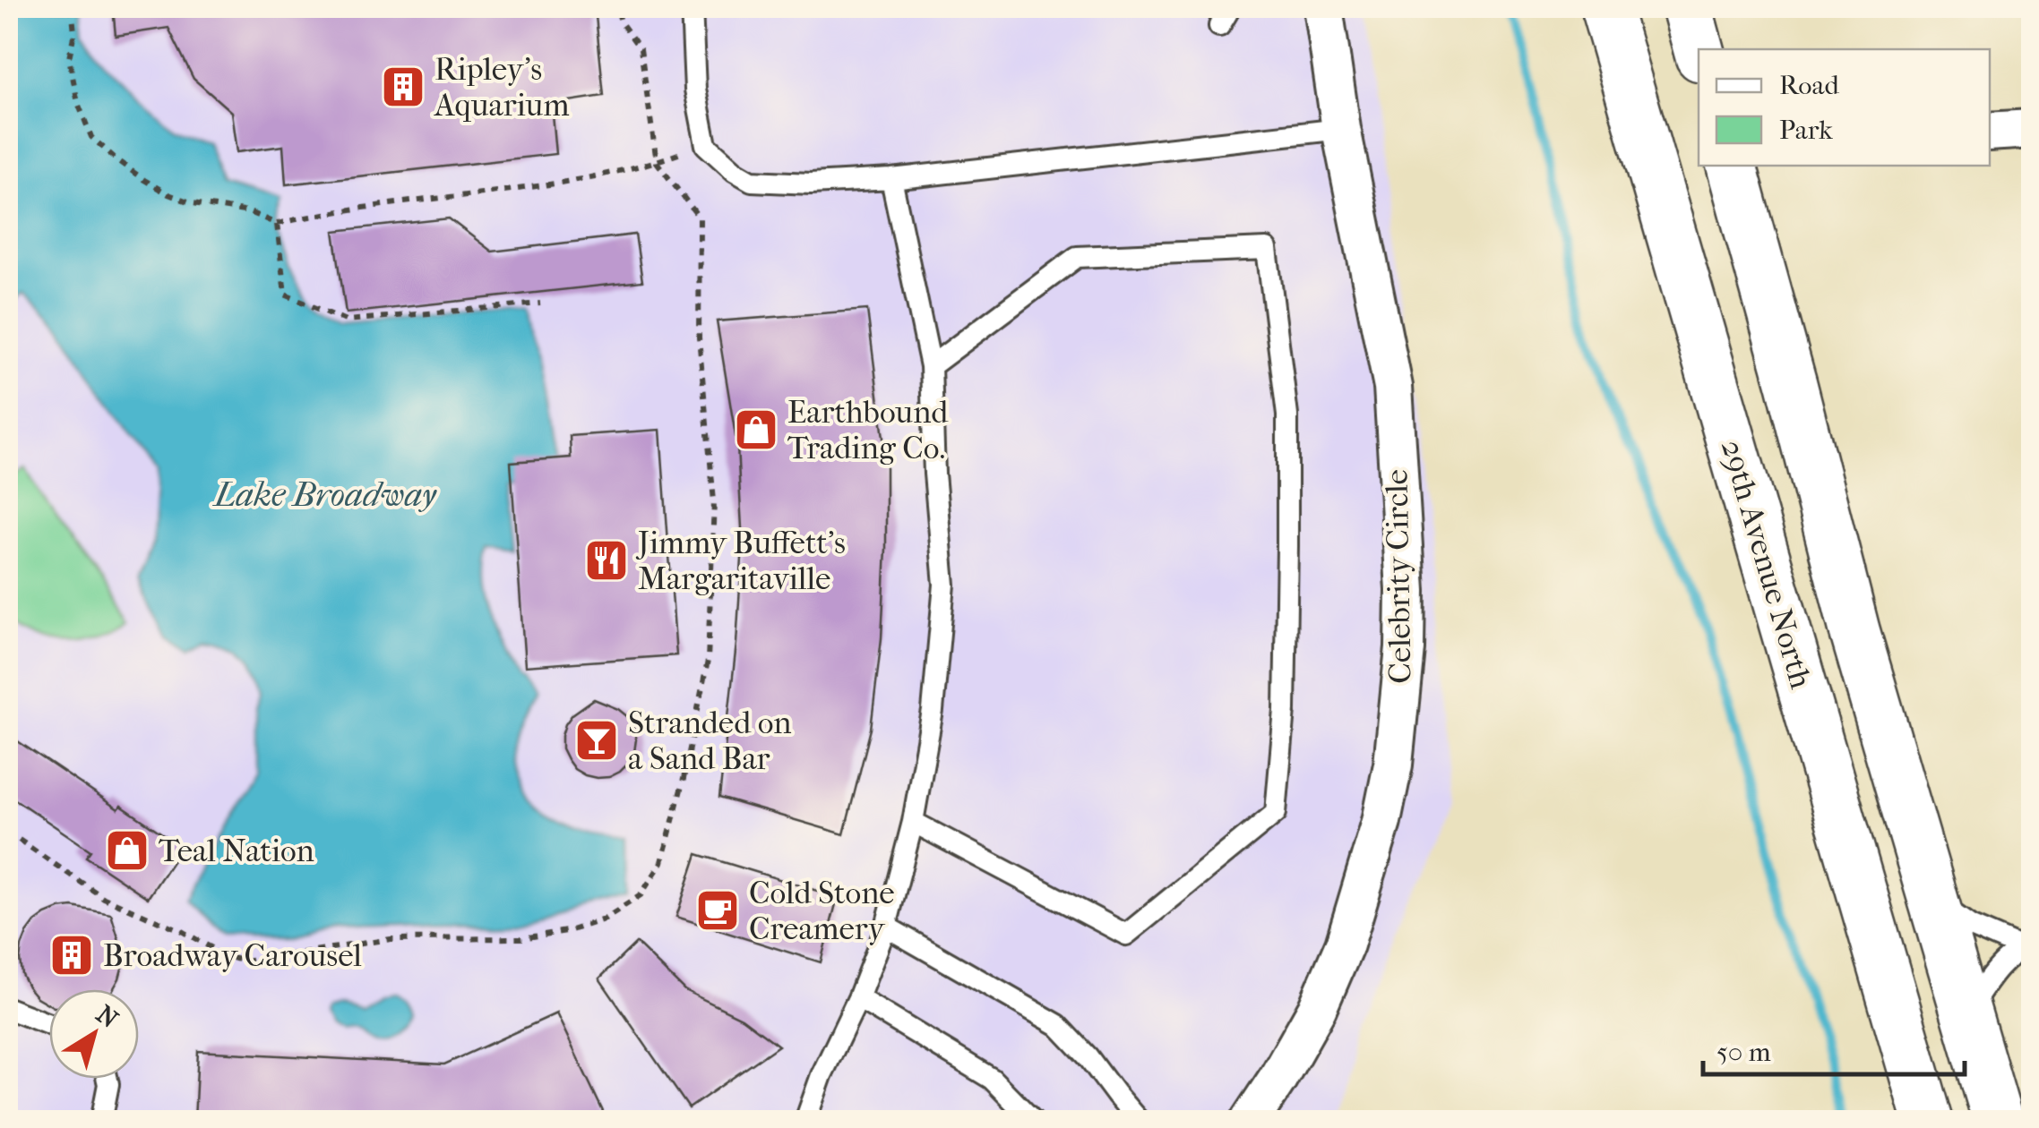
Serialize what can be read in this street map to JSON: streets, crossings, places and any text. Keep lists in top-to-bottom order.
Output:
{
  "streets": {
    "main road": ["29th Avenue North"],
    "street": ["Celebrity Circle"]
  },
  "water": ["Lake Broadway"],
  "places": {
    "building": ["Ripley's Aquarium", "Broadway Carousel"],
    "shop": ["Earthbound Trading Co.", "Teal Nation"],
    "restaurant": ["Jimmy Buffett's Margaritaville"],
    "bar": ["Stranded on a Sand Bar"],
    "cafe": ["Cold Stone Creamery"]
  },
  "legend": ["Road", "Park"],
  "scale_bar": "50 m",
  "north": "top right"
}
